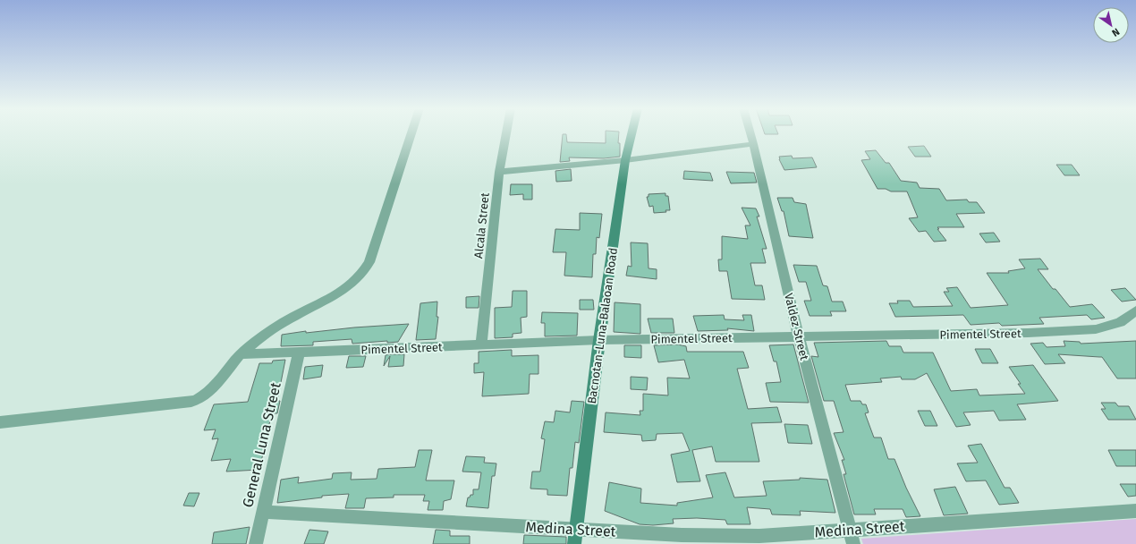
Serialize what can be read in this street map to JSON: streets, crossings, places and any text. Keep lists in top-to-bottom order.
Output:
{
  "streets": {
    "main road": ["Bacnotan-Luna-Balaoan Road"],
    "street": [
      "Alcala Street",
      "Valdez Street",
      "Pimentel Street",
      "General Luna Street",
      "Medina Street"
    ]
  },
  "crossings": [
    ["Alcala Street", "Pimentel Street"],
    ["Bacnotan-Luna-Balaoan Road", "Pimentel Street"],
    ["Bacnotan-Luna-Balaoan Road", "Medina Street"],
    ["Valdez Street", "Pimentel Street"],
    ["Valdez Street", "Medina Street"],
    ["Pimentel Street", "General Luna Street"],
    ["General Luna Street", "Medina Street"]
  ],
  "north": "bottom right"
}
